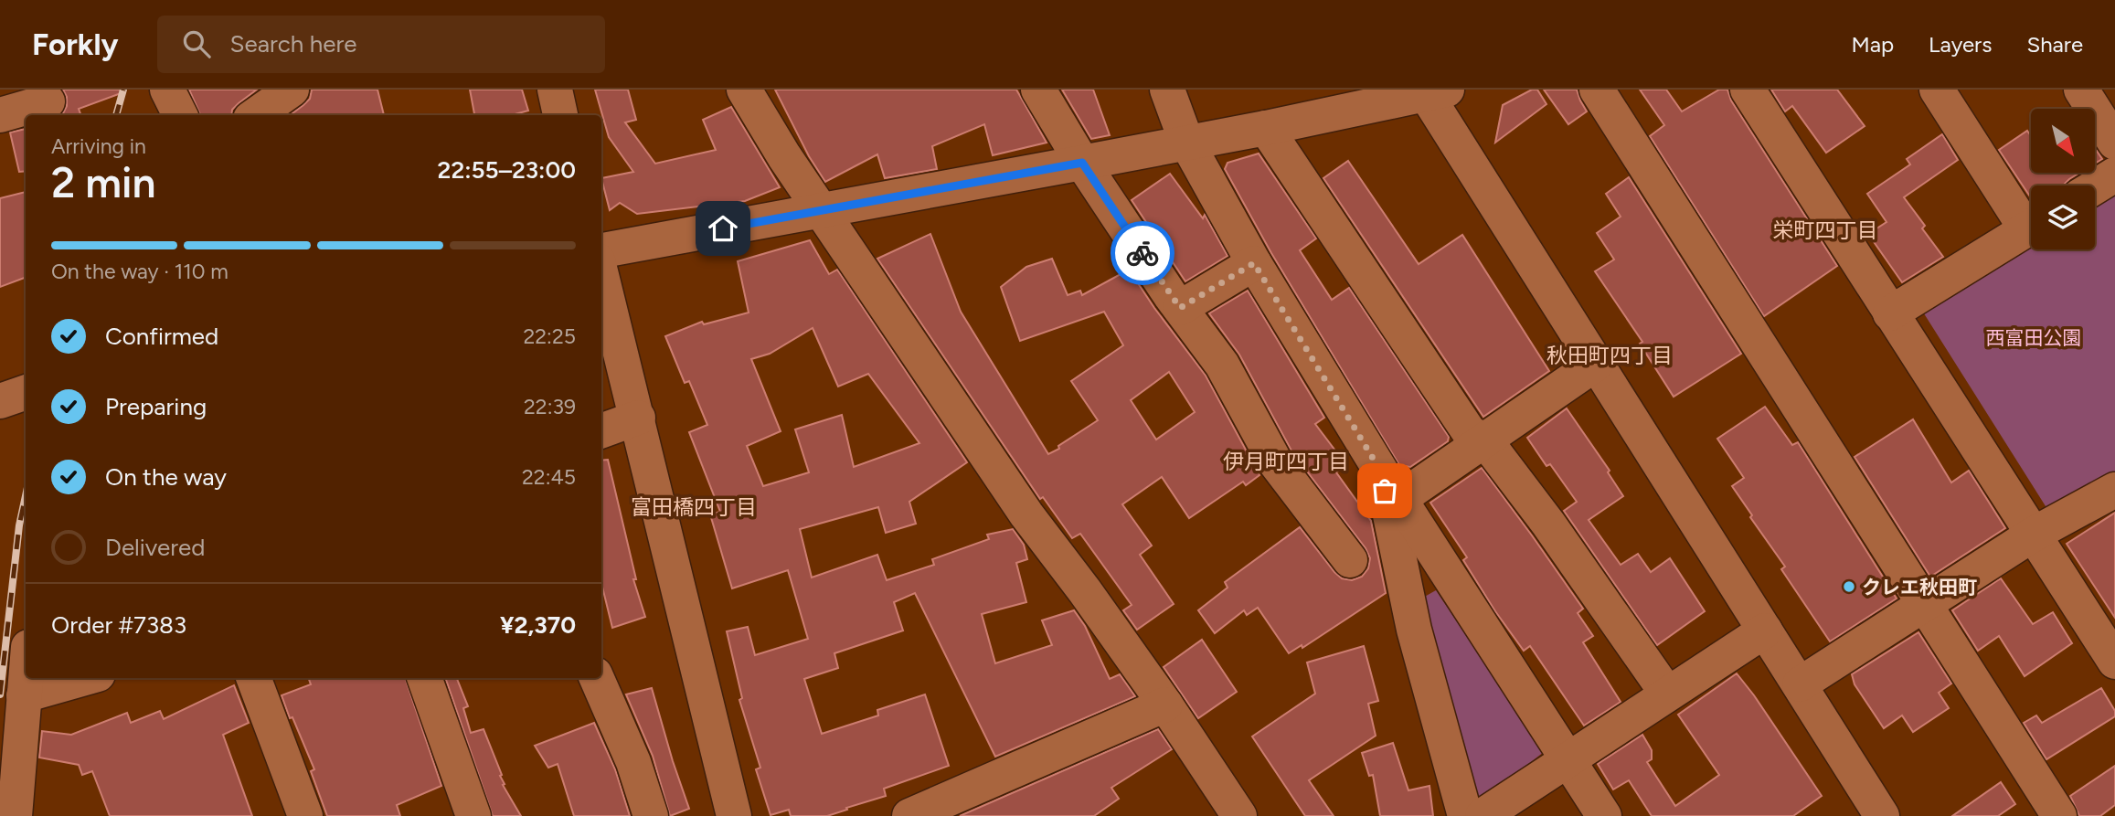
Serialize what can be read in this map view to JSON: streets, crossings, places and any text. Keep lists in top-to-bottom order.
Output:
{
  "districts": [
    "栄町四丁目",
    "秋田町四丁目",
    "伊月町四丁目",
    "富田橋四丁目"
  ],
  "parks": ["西富田公園"],
  "places": ["クレエ秋田町"],
  "north": "bottom right",
  "page": {
    "header": "Forkly",
    "search": "Search here",
    "nav": ["Map", "Layers", "Share"],
    "heading": ["2 min", "Arriving in", "22:55–23:00"],
    "panel": ["Order #7383", "¥2,370"],
    "bar": "On the way · 110 m",
    "list": [
      ["Confirmed", "22:25"],
      ["Preparing", "22:39"],
      ["On the way", "22:45"],
      "Delivered"
    ]
  }
}
